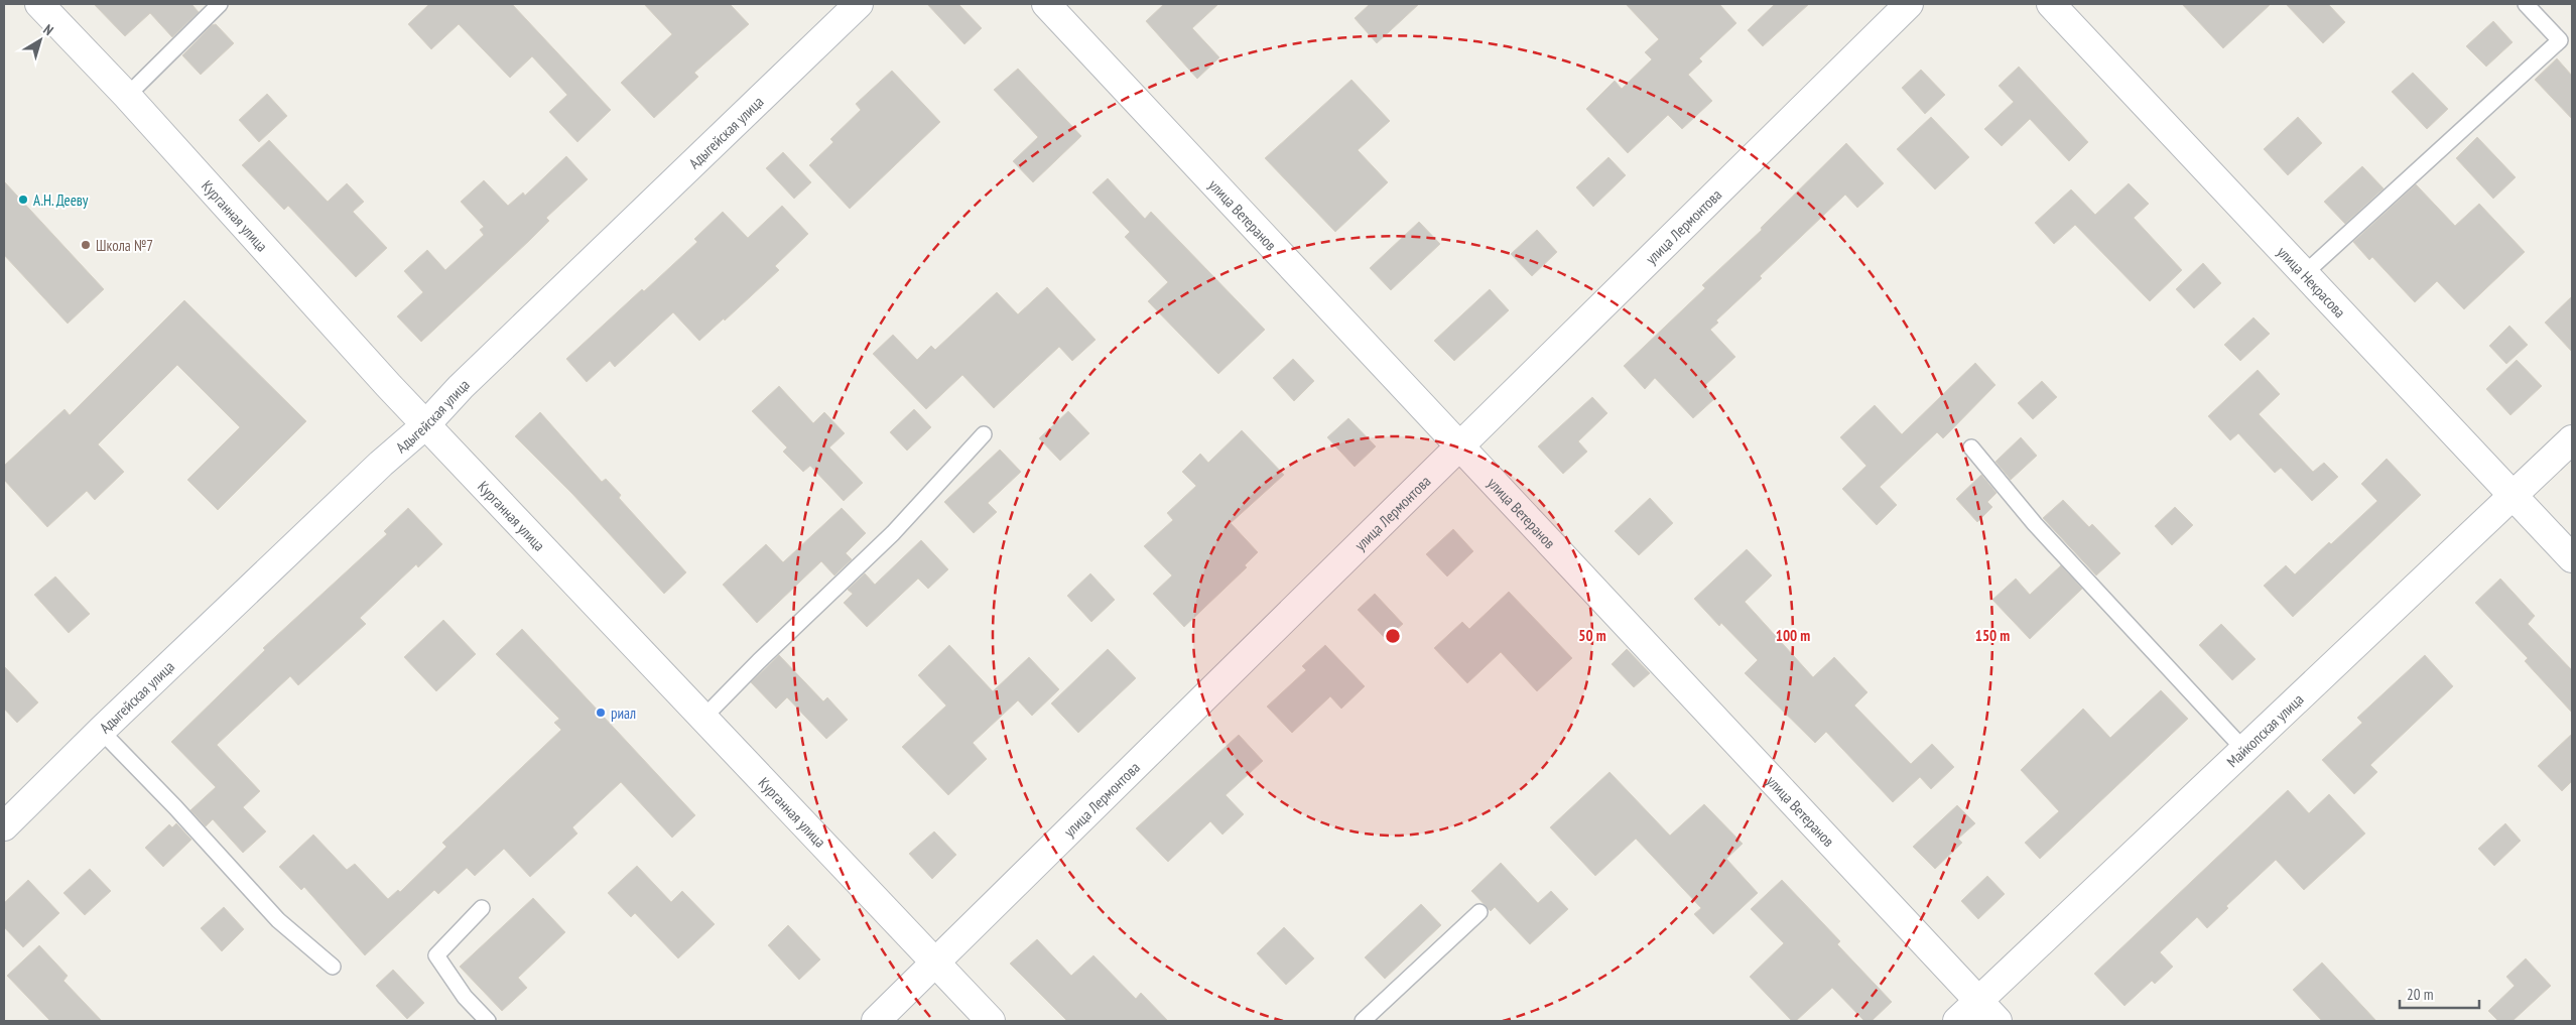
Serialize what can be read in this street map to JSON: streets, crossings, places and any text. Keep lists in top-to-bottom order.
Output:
{
  "streets": {
    "street": [
      "Адыгейская улица",
      "улица Ветеранов",
      "Курганная улица",
      "улица Лермонтова",
      "улица Некрасова",
      "Майкопская улица"
    ]
  },
  "crossings": [
    ["Адыгейская улица", "Курганная улица"],
    ["улица Ветеранов", "улица Лермонтова"],
    ["улица Ветеранов", "Майкопская улица"],
    ["Курганная улица", "улица Лермонтова"],
    ["улица Некрасова", "Майкопская улица"]
  ],
  "places": ["А.Н. Дееву", "Школа №7", "риал"],
  "scale_bar": "20 m",
  "north": "top right",
  "rings": ["50 m", "100 m", "150 m"]
}
